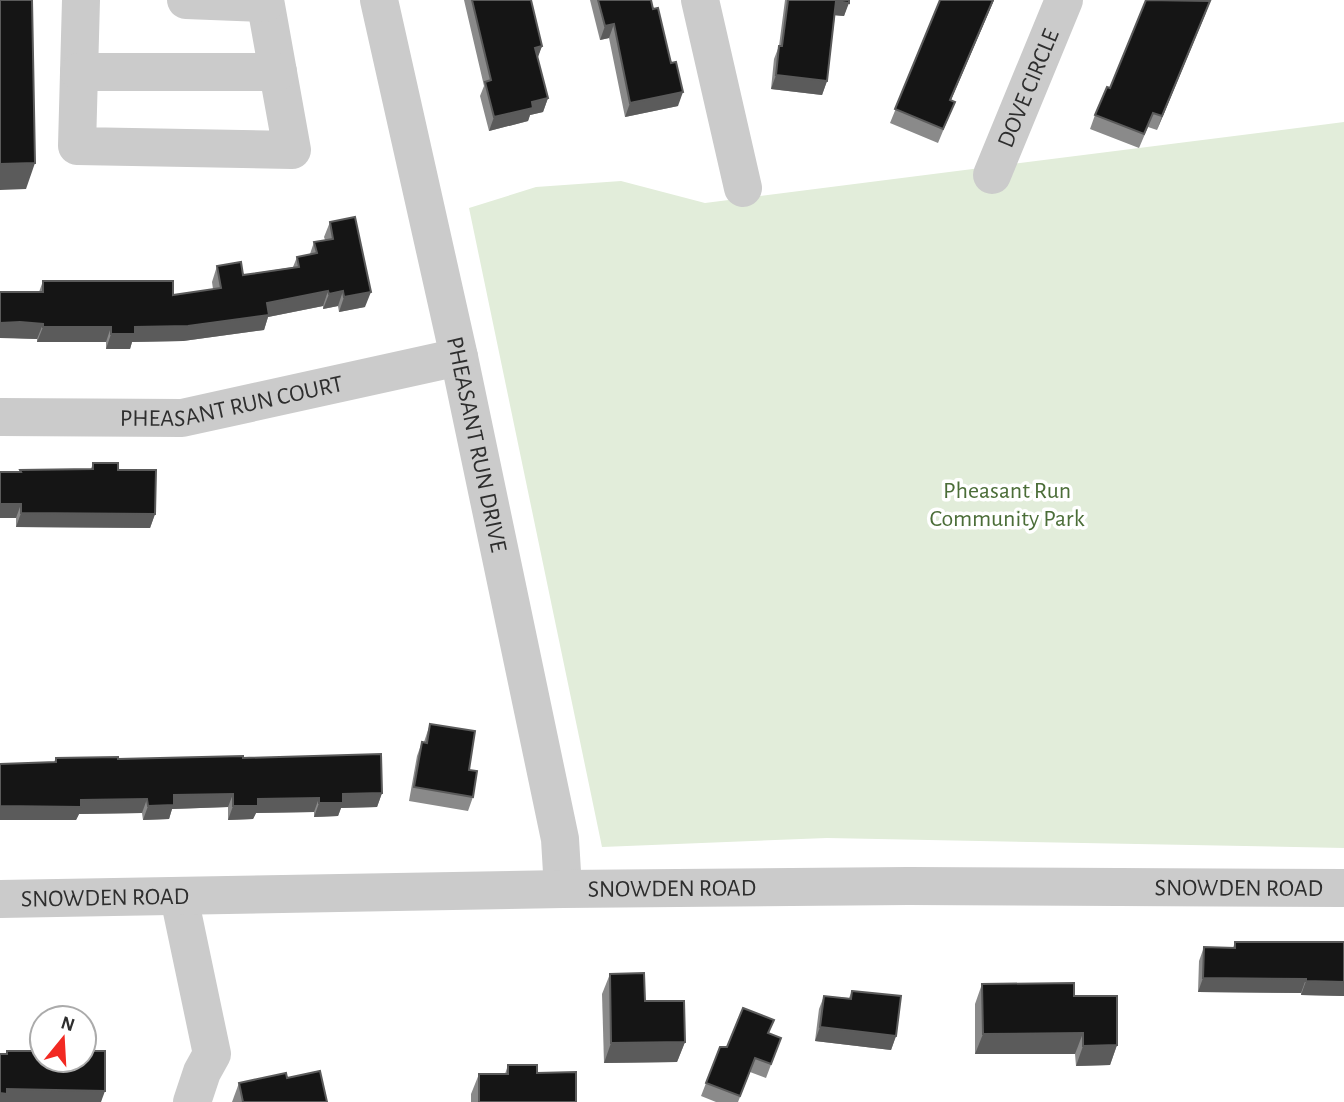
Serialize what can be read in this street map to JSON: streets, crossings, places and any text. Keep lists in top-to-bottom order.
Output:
{
  "streets": {
    "street": [
      "DOVE CIRCLE",
      "PHEASANT RUN COURT",
      "PHEASANT RUN DRIVE",
      "SNOWDEN ROAD"
    ]
  },
  "crossings": [
    ["PHEASANT RUN COURT", "PHEASANT RUN DRIVE"],
    ["PHEASANT RUN DRIVE", "SNOWDEN ROAD"]
  ],
  "parks": ["Pheasant Run Community Park"],
  "north": "top"
}
